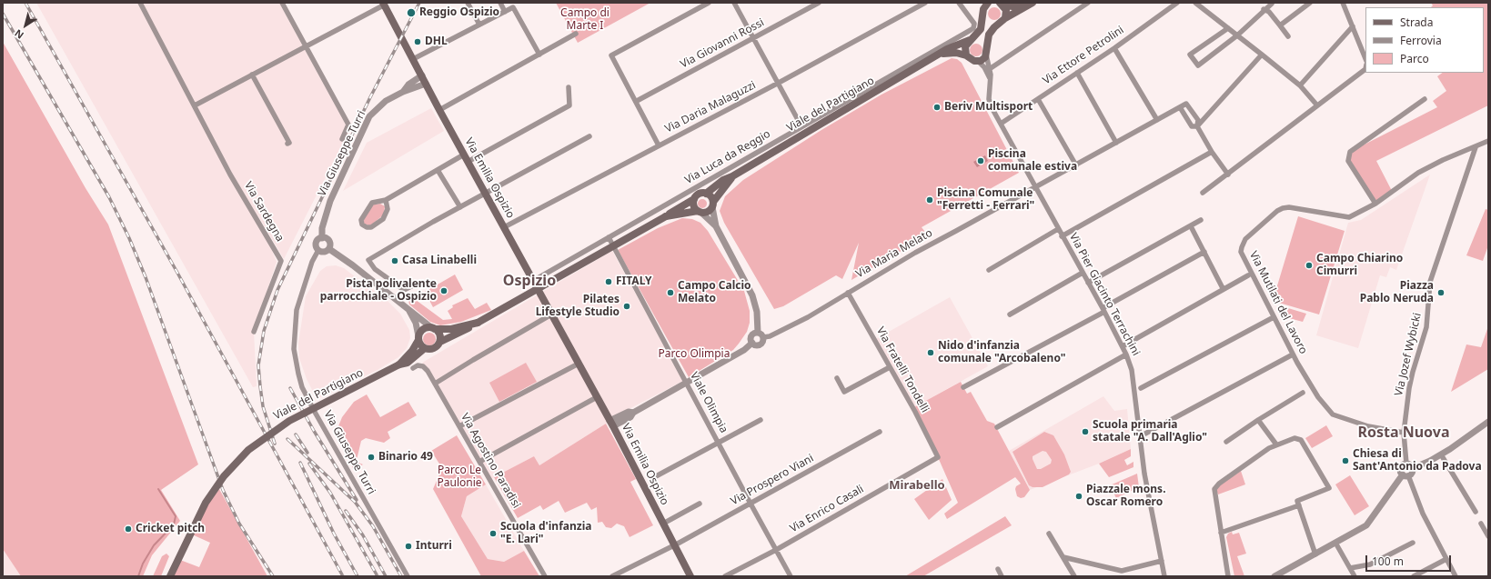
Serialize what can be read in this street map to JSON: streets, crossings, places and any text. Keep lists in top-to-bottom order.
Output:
{
  "streets": {
    "main road": ["Viale del Partigiano", "Via Emilia Ospizio"],
    "street": [
      "Via Giovanni Rossi",
      "Via Ettore Petrolini",
      "Via Daria Malaguzzi",
      "Via Giuseppe Turri",
      "Via Luca da Reggio",
      "Via Sardegna",
      "Via Maria Melato",
      "Via Pier Giacinto Terrachini",
      "Via Mutilati del Lavoro",
      "Via Jozef Wybicki",
      "Via Fratelli Tondelli",
      "Viale Olimpia",
      "Via Agostino Paradisi",
      "Via Prospero Viani",
      "Via Enrico Casali"
    ]
  },
  "crossings": [
    ["Via Ettore Petrolini", "Via Pier Giacinto Terrachini"],
    ["Via Daria Malaguzzi", "Via Emilia Ospizio"],
    ["Via Giuseppe Turri", "Via Emilia Ospizio"],
    ["Via Luca da Reggio", "Via Emilia Ospizio"],
    ["Via Luca da Reggio", "Viale Olimpia"],
    ["Via Emilia Ospizio", "Via Prospero Viani"],
    ["Via Maria Melato", "Via Pier Giacinto Terrachini"],
    ["Via Maria Melato", "Via Fratelli Tondelli"],
    ["Via Mutilati del Lavoro", "Via Jozef Wybicki"],
    ["Via Fratelli Tondelli", "Via Enrico Casali"],
    ["Viale Olimpia", "Via Prospero Viani"],
    ["Viale Olimpia", "Via Enrico Casali"]
  ],
  "districts": ["Ospizio", "Rosta Nuova", "Mirabello"],
  "parks": ["Campo di Marte I", "Parco Olimpia", "Parco Le Paulonie"],
  "places": [
    "Reggio Ospizio",
    "DHL",
    "Beriv Multisport",
    "Piscina comunale estiva",
    "Piscina Comunale \"Ferretti - Ferrari\"",
    "Casa Linabelli",
    "Campo Chiarino Cimurri",
    "FITALY",
    "Pista polivalente parrocchiale - Ospizio",
    "Campo Calcio Melato",
    "Piazza Pablo Neruda",
    "Pilates Lifestyle Studio",
    "Nido d'infanzia comunale \"Arcobaleno\"",
    "Scuola primaria statale \"A. Dall'Aglio\"",
    "Binario 49",
    "Chiesa di Sant'Antonio da Padova",
    "Piazzale mons. Oscar Romero",
    "Cricket pitch",
    "Scuola d'infanzia \"E. Lari\"",
    "Inturri"
  ],
  "legend": ["Strada", "Ferrovia", "Parco"],
  "scale_bar": "100 m",
  "north": "bottom left"
}
